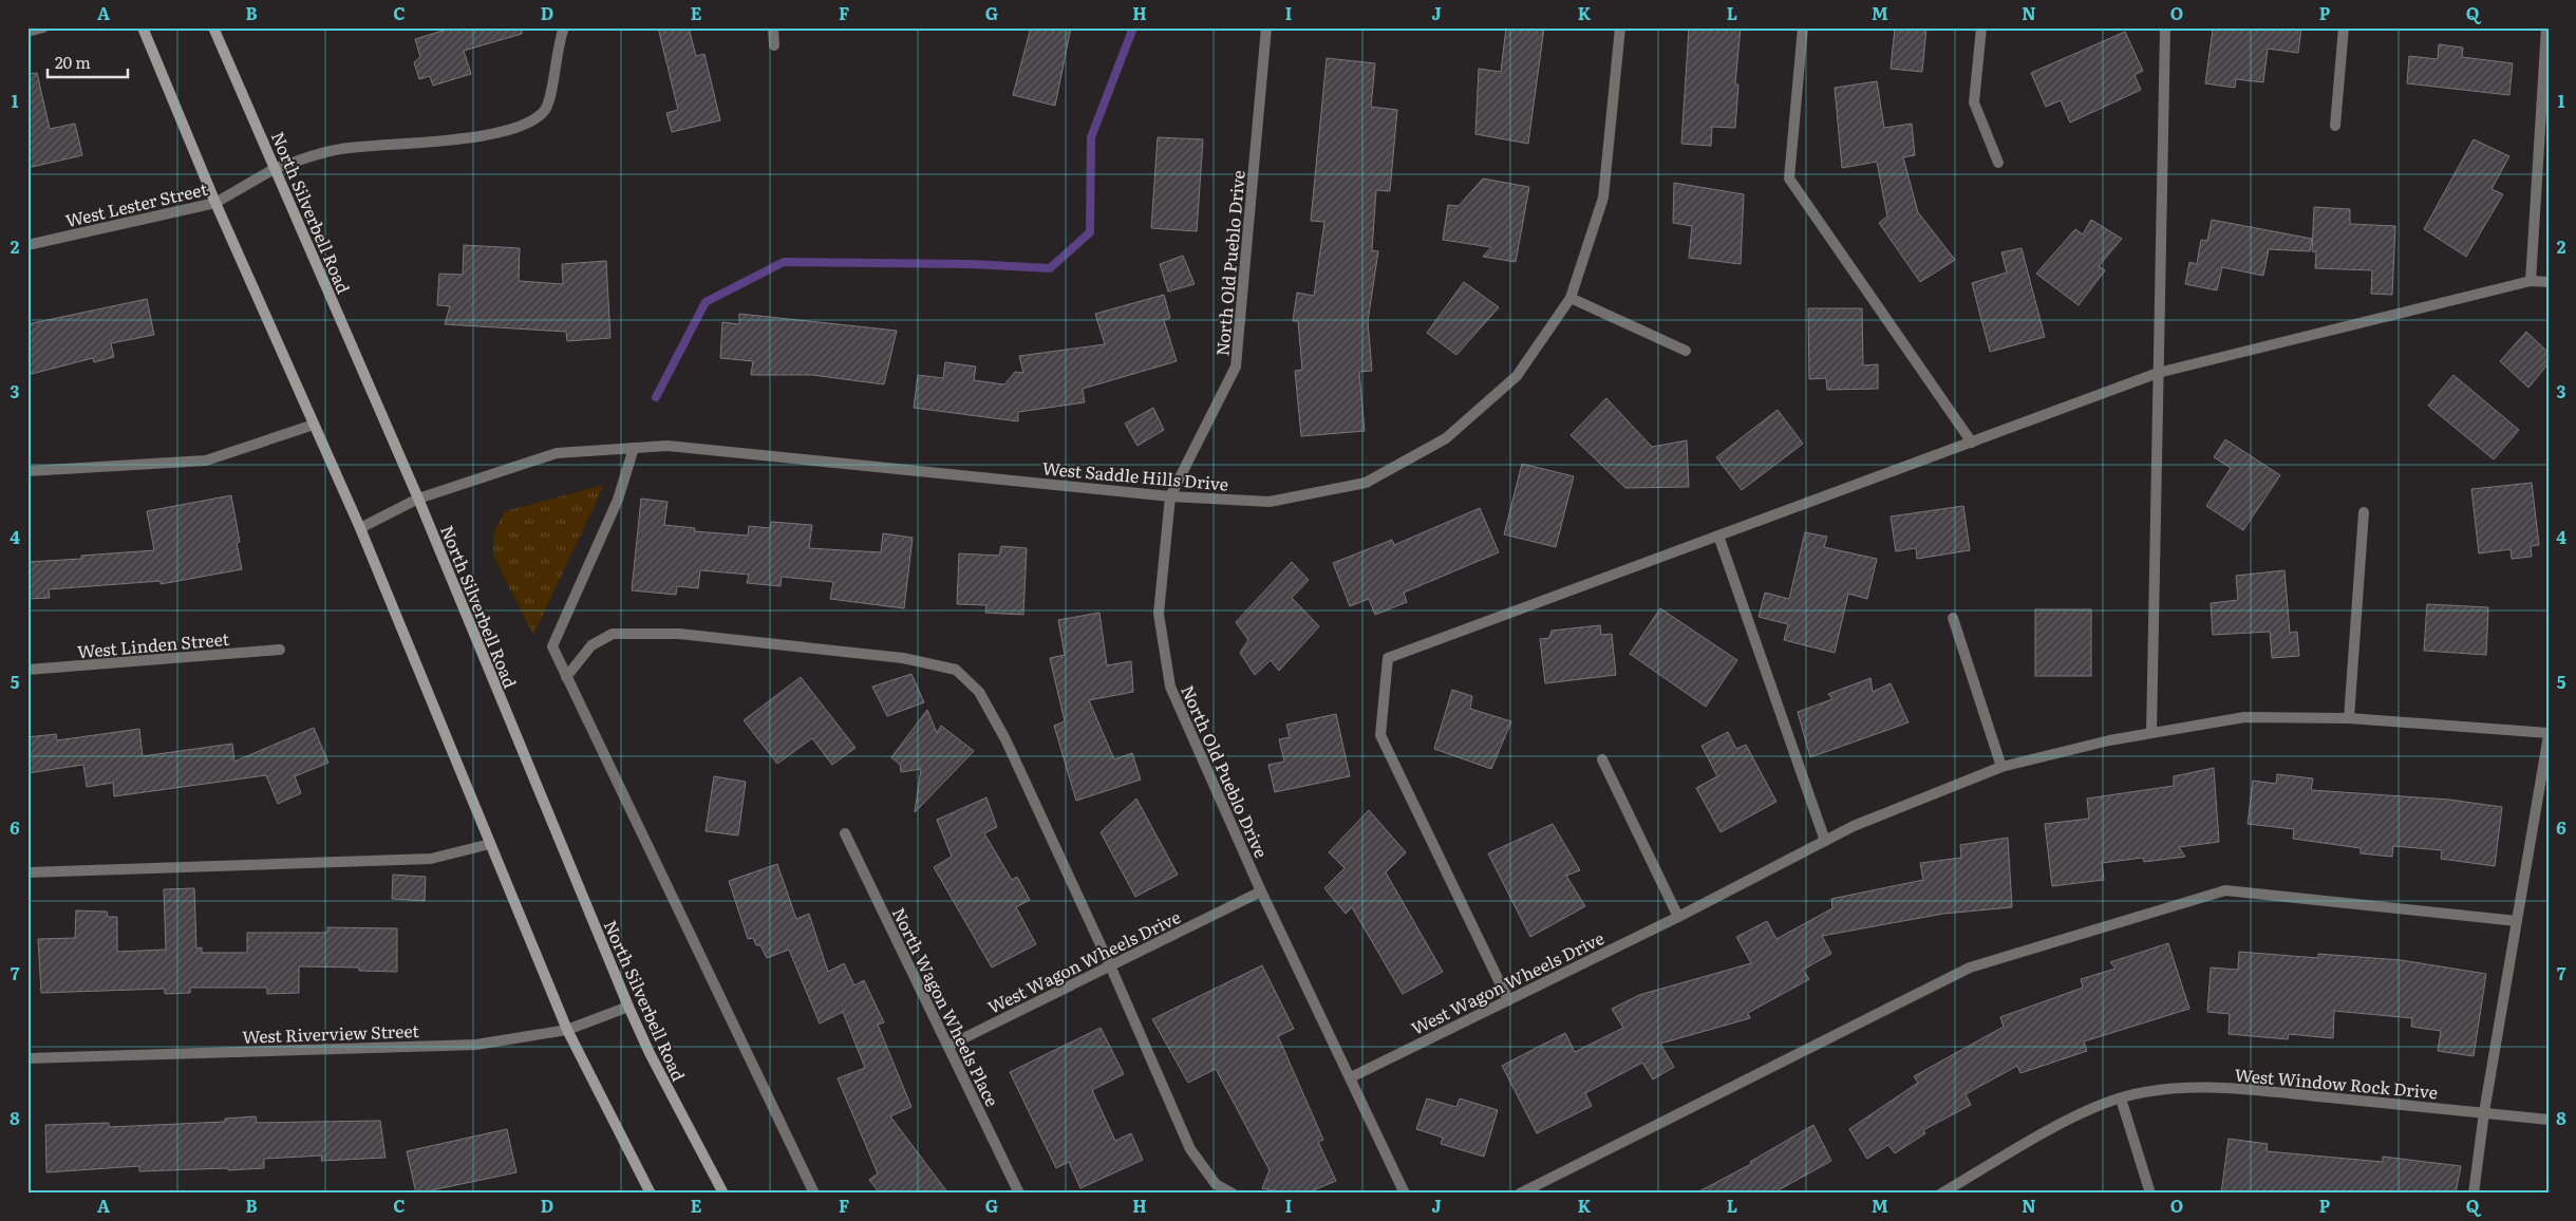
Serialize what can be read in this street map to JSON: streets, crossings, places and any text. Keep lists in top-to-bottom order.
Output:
{
  "streets": {
    "main road": ["North Silverbell Road"],
    "street": [
      "West Lester Street",
      "North Old Pueblo Drive",
      "West Saddle Hills Drive",
      "West Linden Street",
      "West Wagon Wheels Drive",
      "North Wagon Wheels Place",
      "West Riverview Street",
      "West Window Rock Drive"
    ]
  },
  "crossings": [
    ["West Lester Street", "North Silverbell Road"],
    ["North Silverbell Road", "West Saddle Hills Drive"],
    ["North Silverbell Road", "West Riverview Street"],
    ["North Old Pueblo Drive", "West Saddle Hills Drive"],
    ["North Old Pueblo Drive", "West Wagon Wheels Drive"],
    ["West Wagon Wheels Drive", "North Wagon Wheels Place"]
  ],
  "scale_bar": "20 m",
  "grid": {
    "columns": [
      "A",
      "B",
      "C",
      "D",
      "E",
      "F",
      "G",
      "H",
      "I",
      "J",
      "K",
      "L",
      "M",
      "N",
      "O",
      "P",
      "Q"
    ],
    "rows": [
      "1",
      "2",
      "3",
      "4",
      "5",
      "6",
      "7",
      "8"
    ]
  }
}
